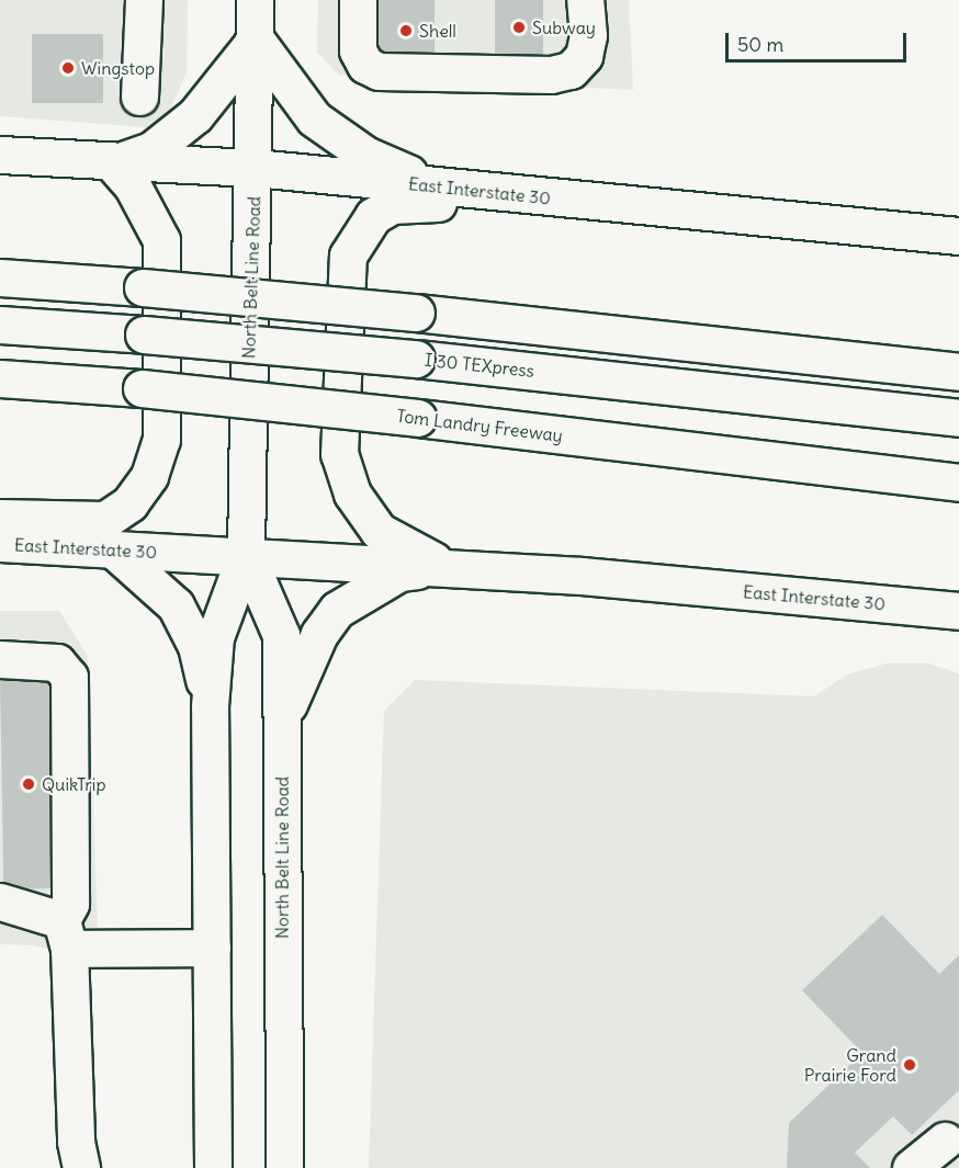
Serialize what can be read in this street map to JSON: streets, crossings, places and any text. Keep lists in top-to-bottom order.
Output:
{
  "streets": {
    "main road": [
      "East Interstate 30",
      "North Belt Line Road",
      "I 30 TEXpress",
      "Tom Landry Freeway"
    ]
  },
  "crossings": [
    ["East Interstate 30", "North Belt Line Road"]
  ],
  "places": [
    "Subway",
    "Shell",
    "Wingstop",
    "QuikTrip",
    "Grand Prairie Ford"
  ],
  "scale_bar": "50 m"
}
